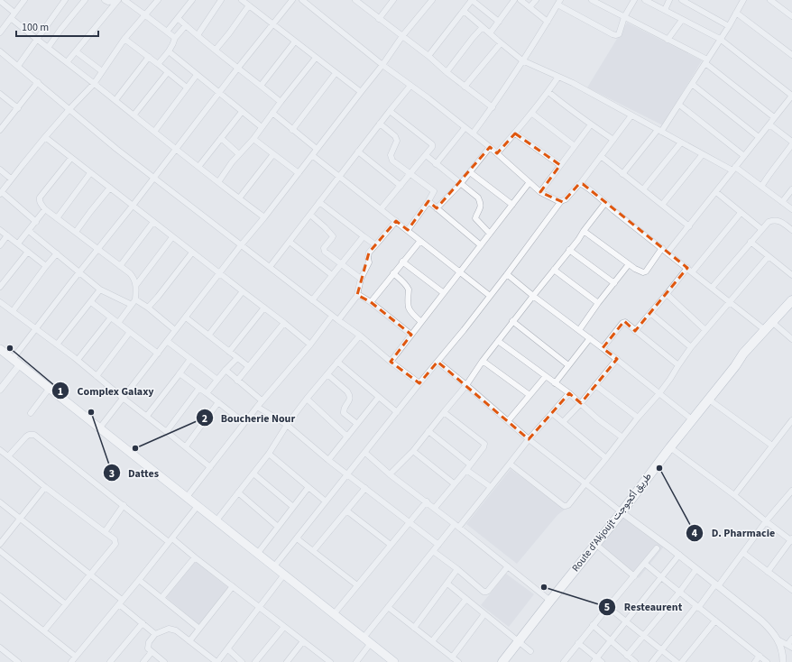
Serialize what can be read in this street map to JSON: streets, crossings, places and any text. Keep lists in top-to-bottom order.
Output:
{
  "streets": {
    "highway": ["Route d'Akjoujt طريق أكجوجت"]
  },
  "places": [
    "Complex Galaxy",
    "Dattes",
    "Boucherie Nour",
    "D. Pharmacie",
    "Resteaurent"
  ],
  "scale_bar": "100 m"
}
